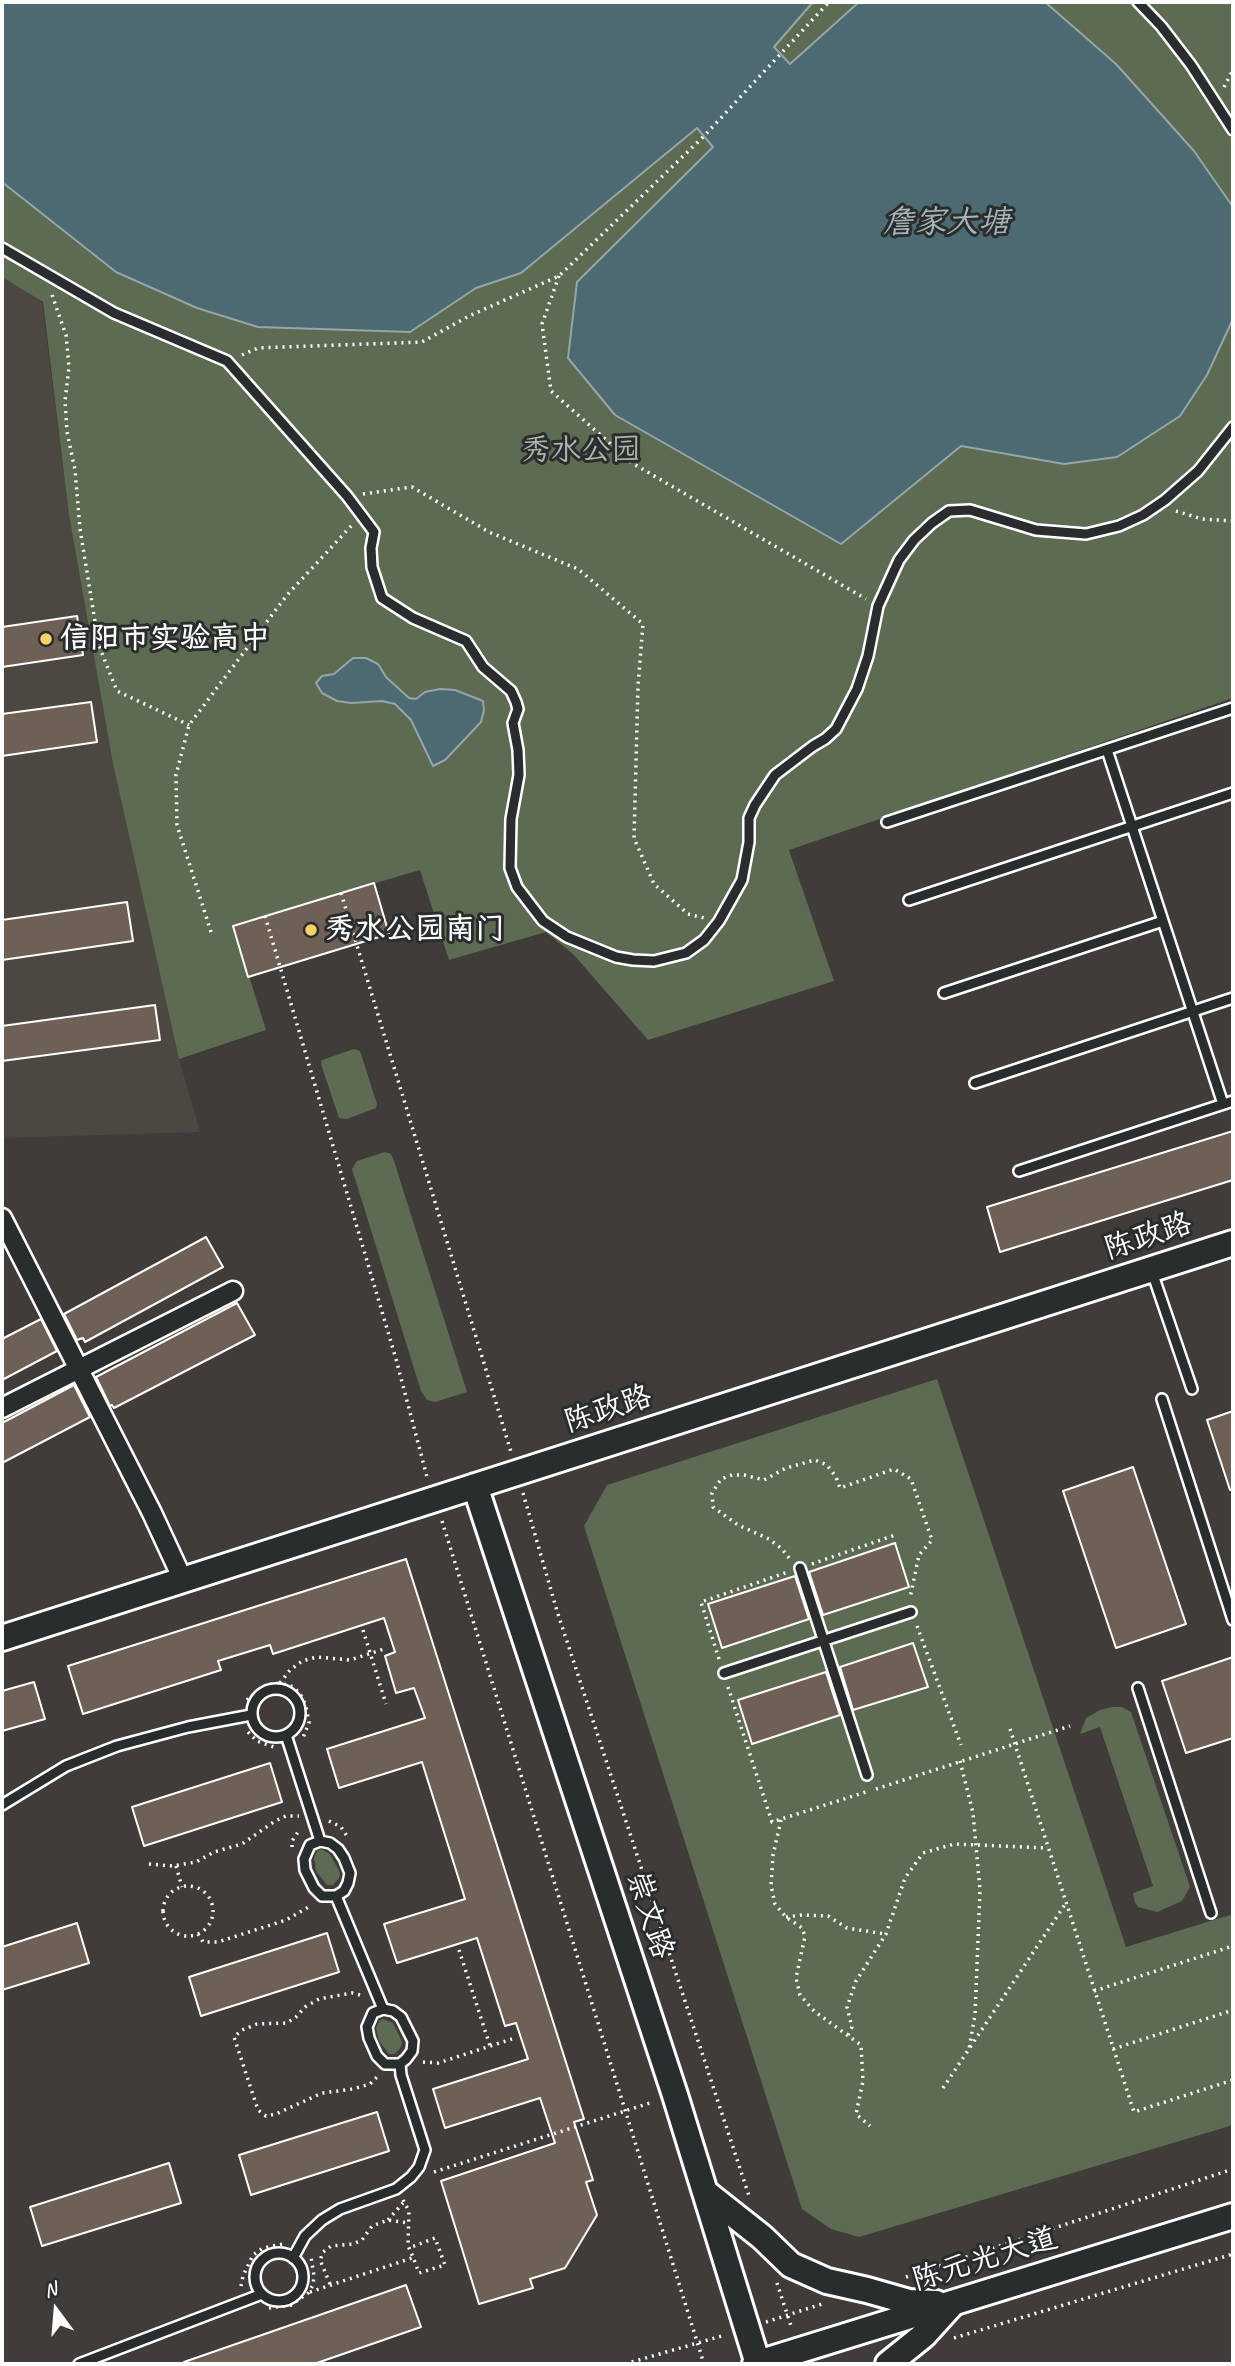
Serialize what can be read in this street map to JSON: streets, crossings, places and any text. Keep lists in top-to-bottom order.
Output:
{
  "streets": {
    "main road": ["陈政路", "崇文路", "陈元光大道"]
  },
  "crossings": [
    ["陈政路", "崇文路"],
    ["崇文路", "陈元光大道"]
  ],
  "water": ["詹家大塘"],
  "parks": ["秀水公园"],
  "places": ["信阳市实验高中", "秀水公园南门"],
  "north": "top"
}
